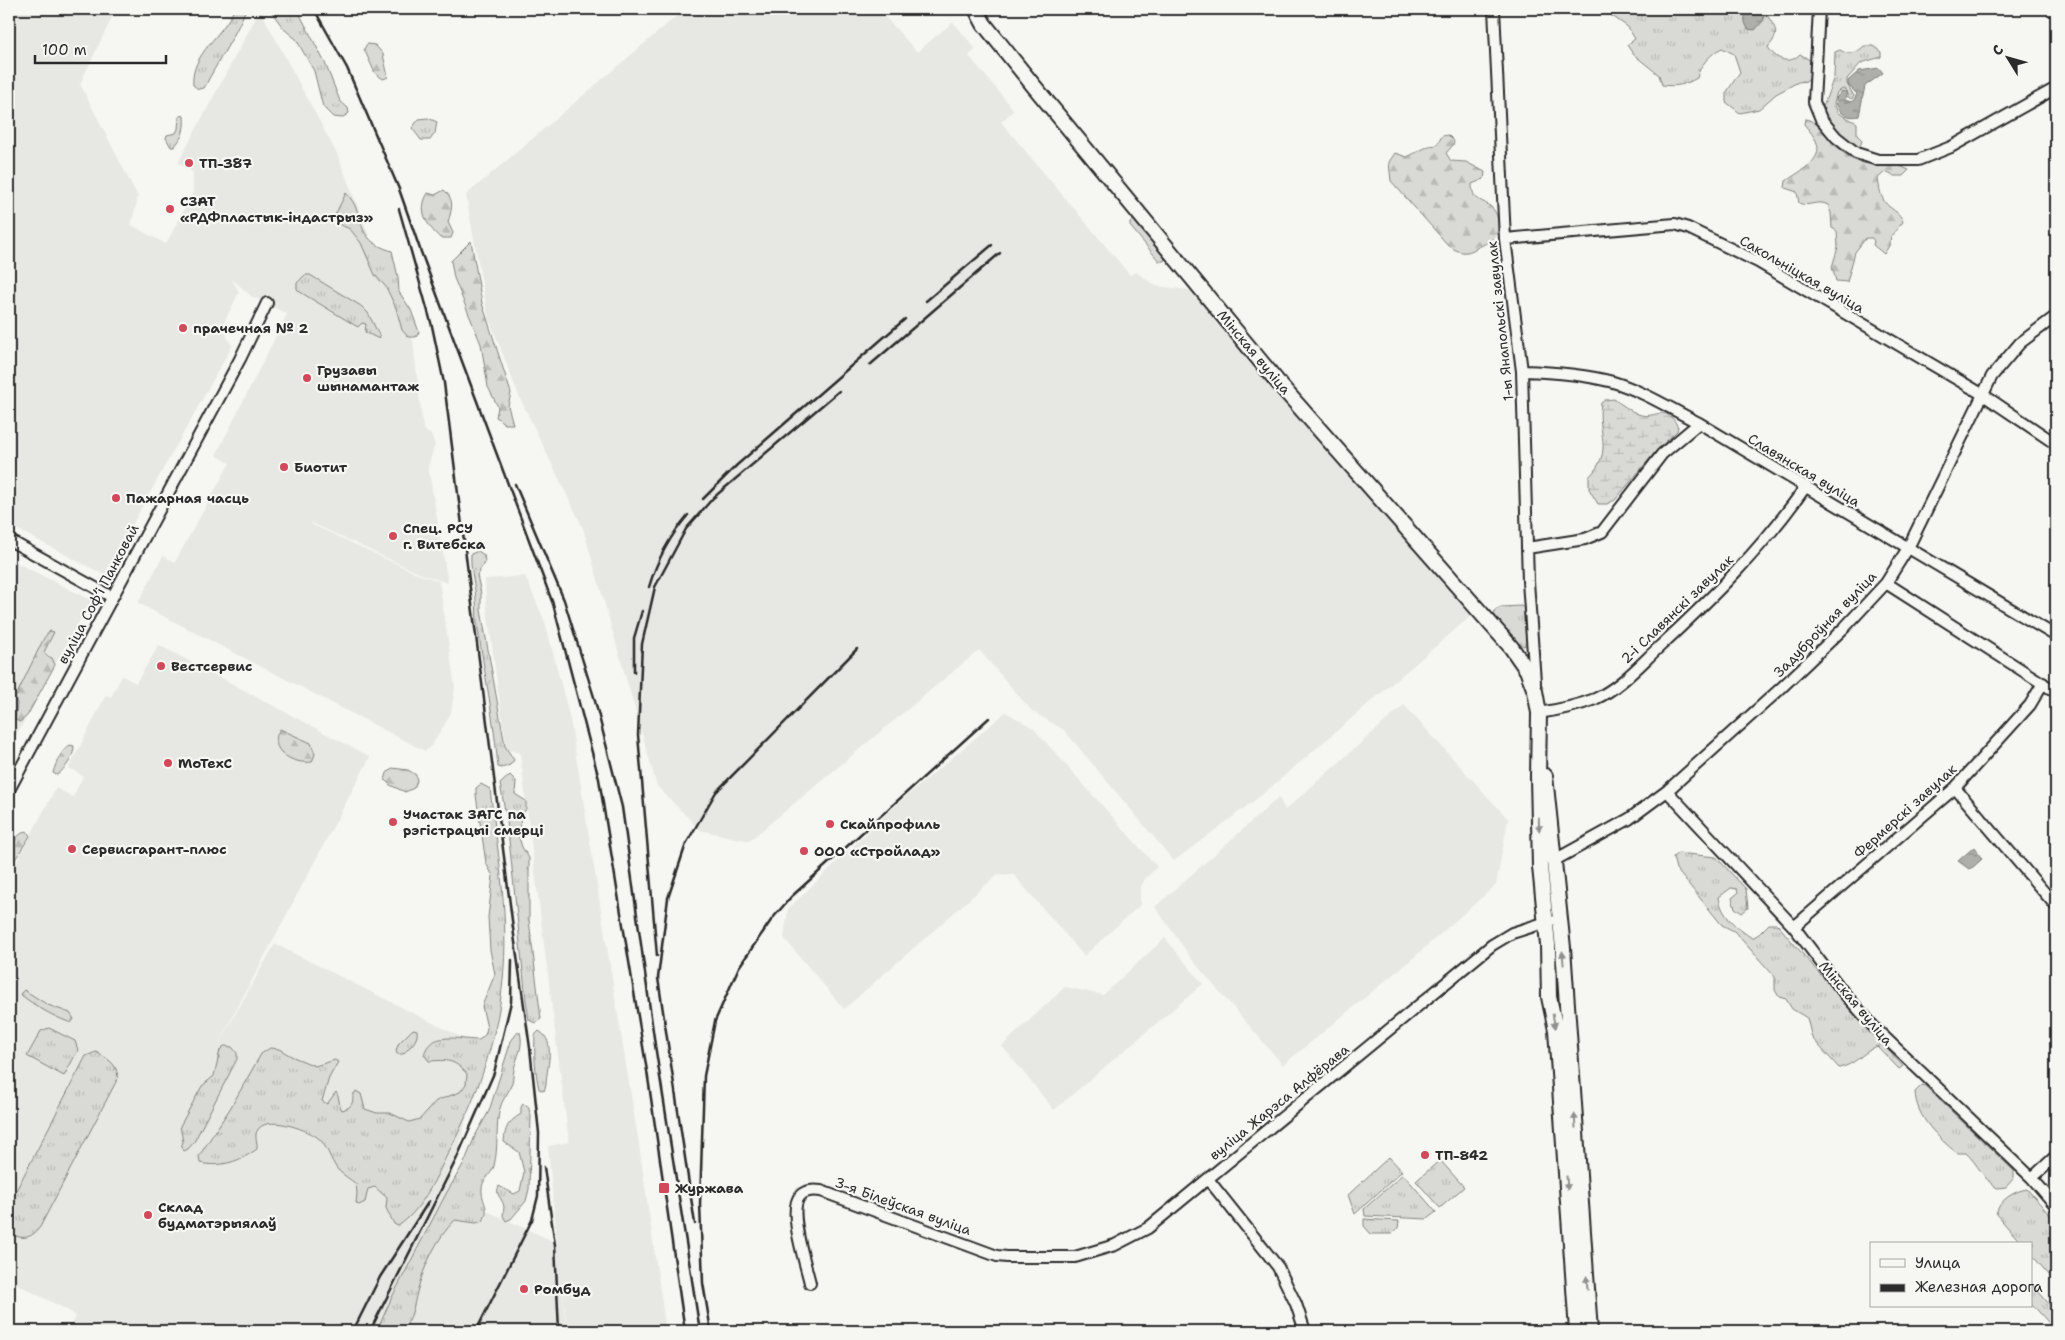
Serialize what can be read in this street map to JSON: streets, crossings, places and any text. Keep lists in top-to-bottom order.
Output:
{
  "streets": {
    "main road": ["Мінская вуліца"],
    "street": [
      "Сакольніцкая вуліца",
      "1-ы Янапольскі завулак",
      "Славянская вуліца",
      "вуліца Софʼі Панковай",
      "2-і Славянскі завулак",
      "Задуброўная вуліца",
      "Фермерскі завулак",
      "вуліца Жарэса Алфёрава",
      "3-я Білеўская вуліца"
    ]
  },
  "crossings": [
    ["Сакольніцкая вуліца", "1-ы Янапольскі завулак"],
    ["Сакольніцкая вуліца", "Задуброўная вуліца"],
    ["1-ы Янапольскі завулак", "Мінская вуліца"],
    ["1-ы Янапольскі завулак", "Славянская вуліца"],
    ["Мінская вуліца", "2-і Славянскі завулак"],
    ["Мінская вуліца", "Задуброўная вуліца"],
    ["Мінская вуліца", "Фермерскі завулак"],
    ["Славянская вуліца", "2-і Славянскі завулак"],
    ["Славянская вуліца", "Задуброўная вуліца"],
    ["вуліца Жарэса Алфёрава", "3-я Білеўская вуліца"]
  ],
  "places": {
    "other": [
      "ТП-387",
      "СЗАТ «РДФпластык-індастрыз»",
      "прачечная № 2",
      "Грузавы шынамантаж",
      "Биотит",
      "Пажарная часць",
      "Спец. РСУ г. Витебска",
      "Вестсервис",
      "MoTexC",
      "Участак ЗАГС па рэгістрацыі смерці",
      "Скайпрофиль",
      "Сервисгарант-плюс",
      "ООО «Стройлад»",
      "ТП-842",
      "Склад будматэрыялаў",
      "Ромбуд"
    ],
    "transit": ["Журжава"]
  },
  "legend": ["Улица", "Железная дорога"],
  "scale_bar": "100 m",
  "north": "top left"
}
